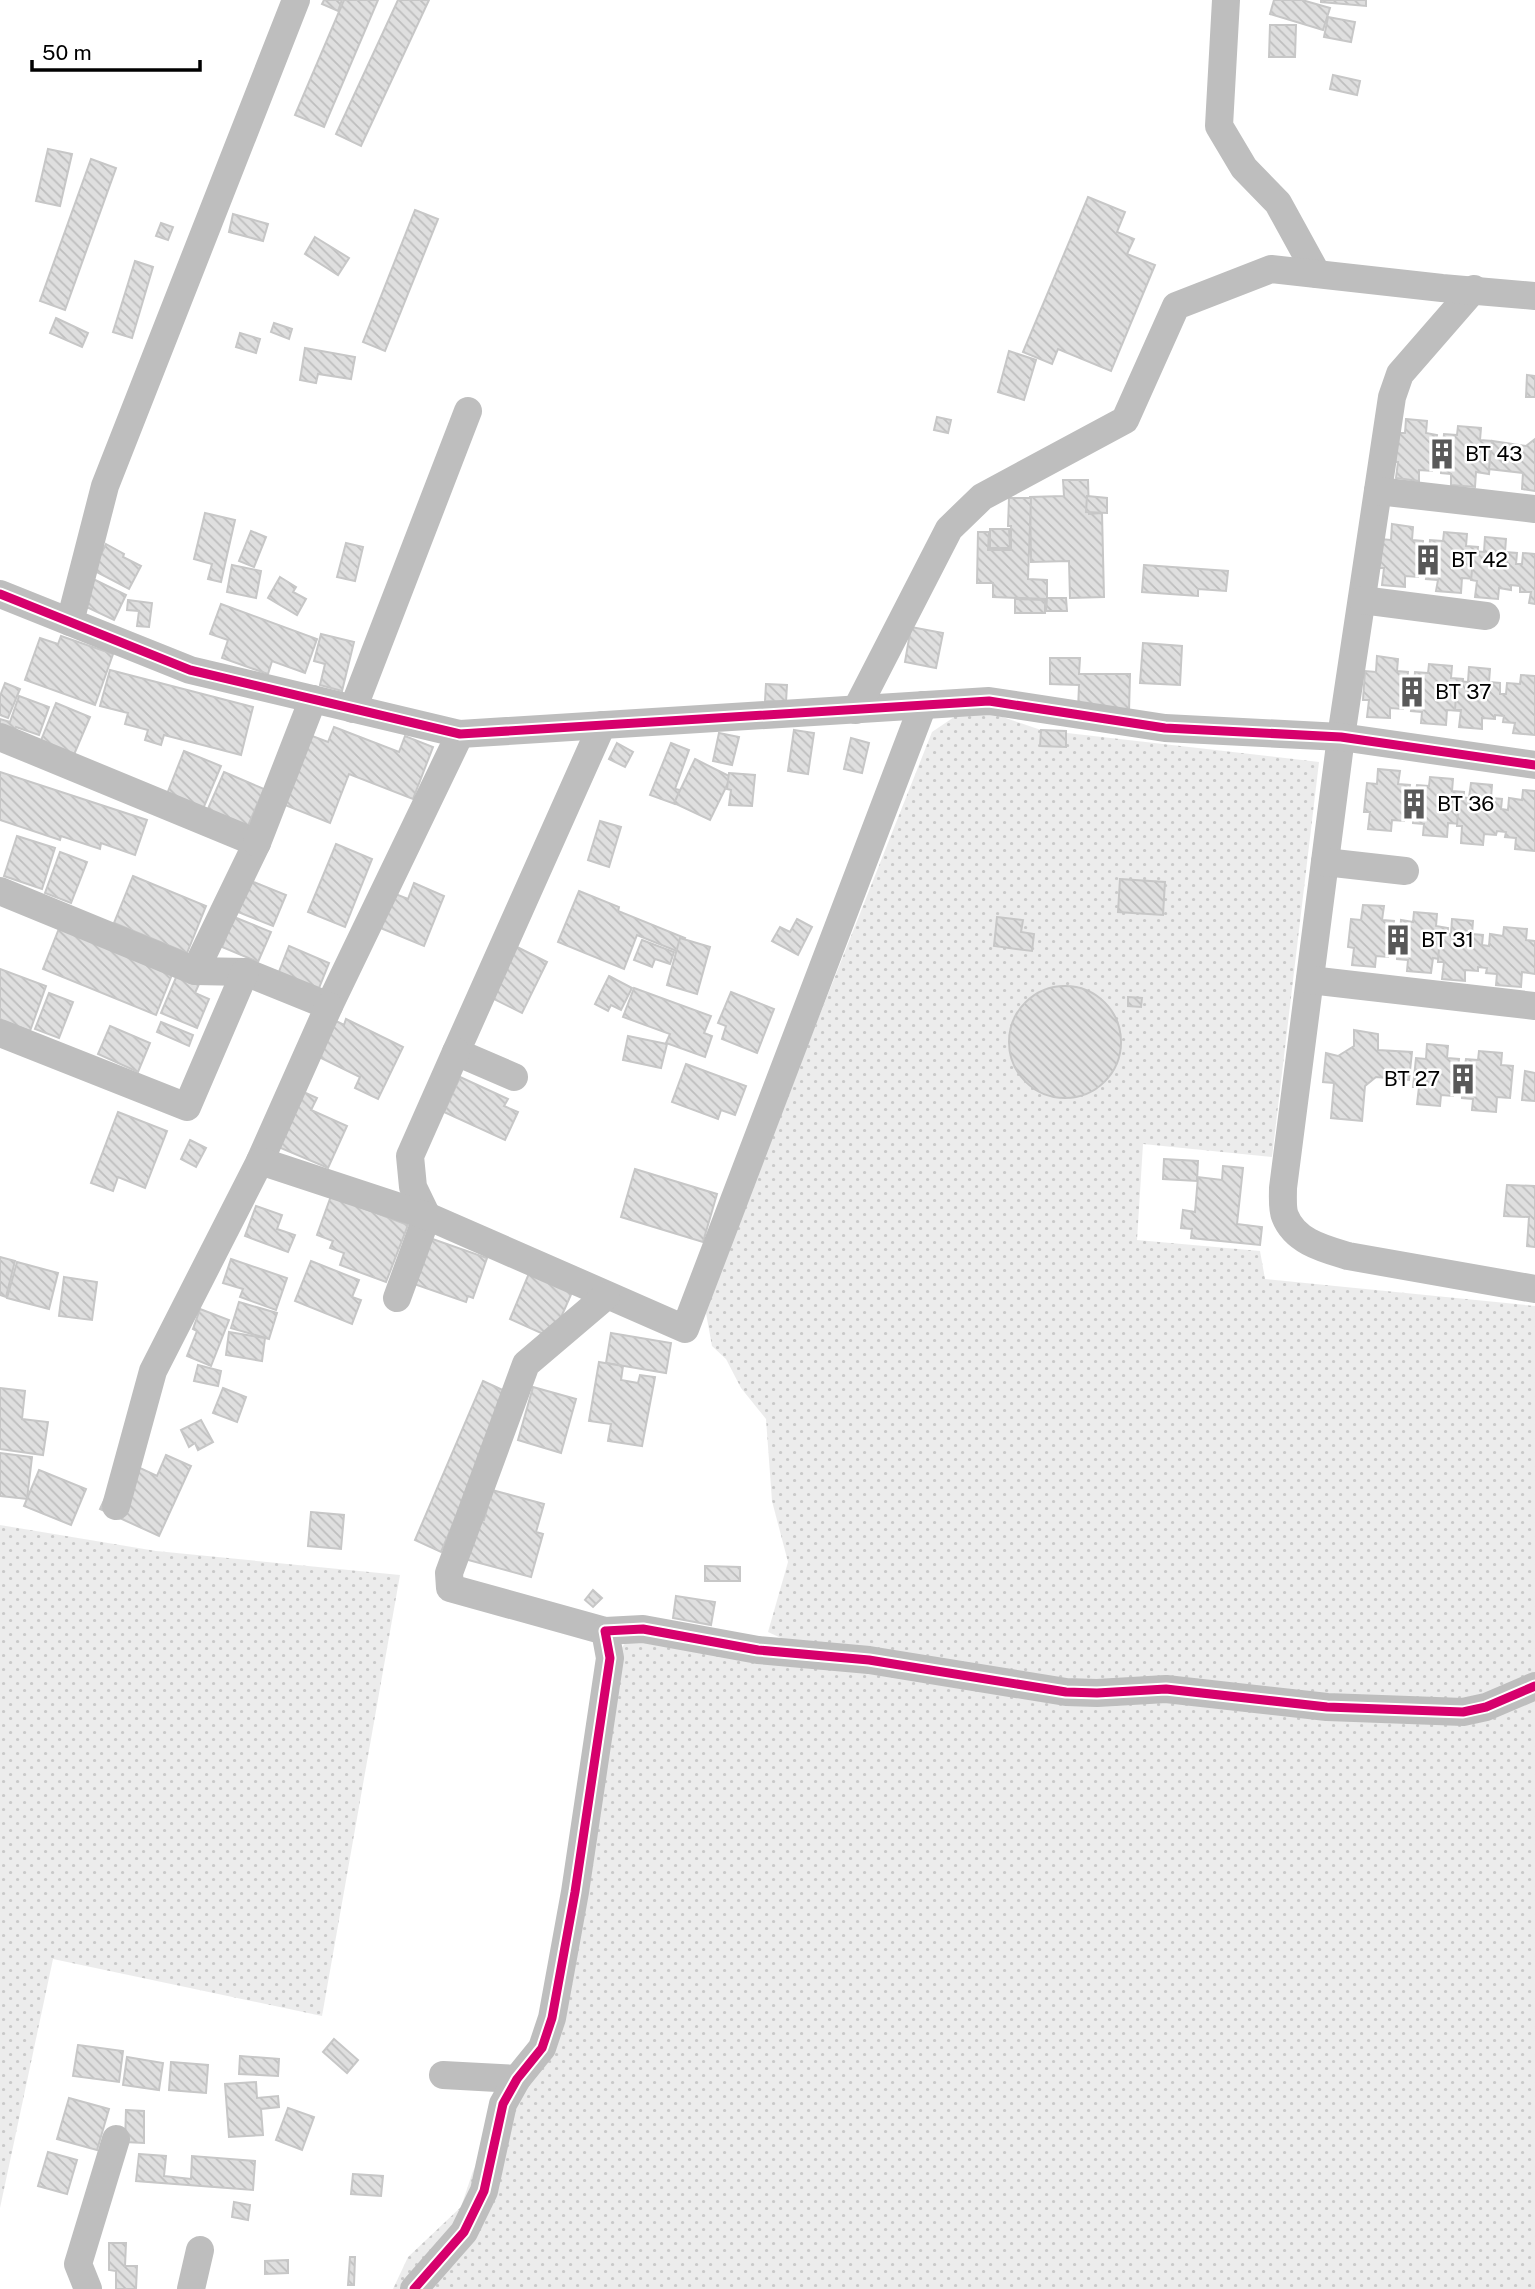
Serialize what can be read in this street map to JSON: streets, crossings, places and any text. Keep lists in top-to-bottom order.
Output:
{
  "places": {
    "building": [
      "BT 43",
      "BT 42",
      "BT 37",
      "BT 36",
      "BT 31",
      "BT 27"
    ]
  },
  "scale_bar": "50 m"
}
